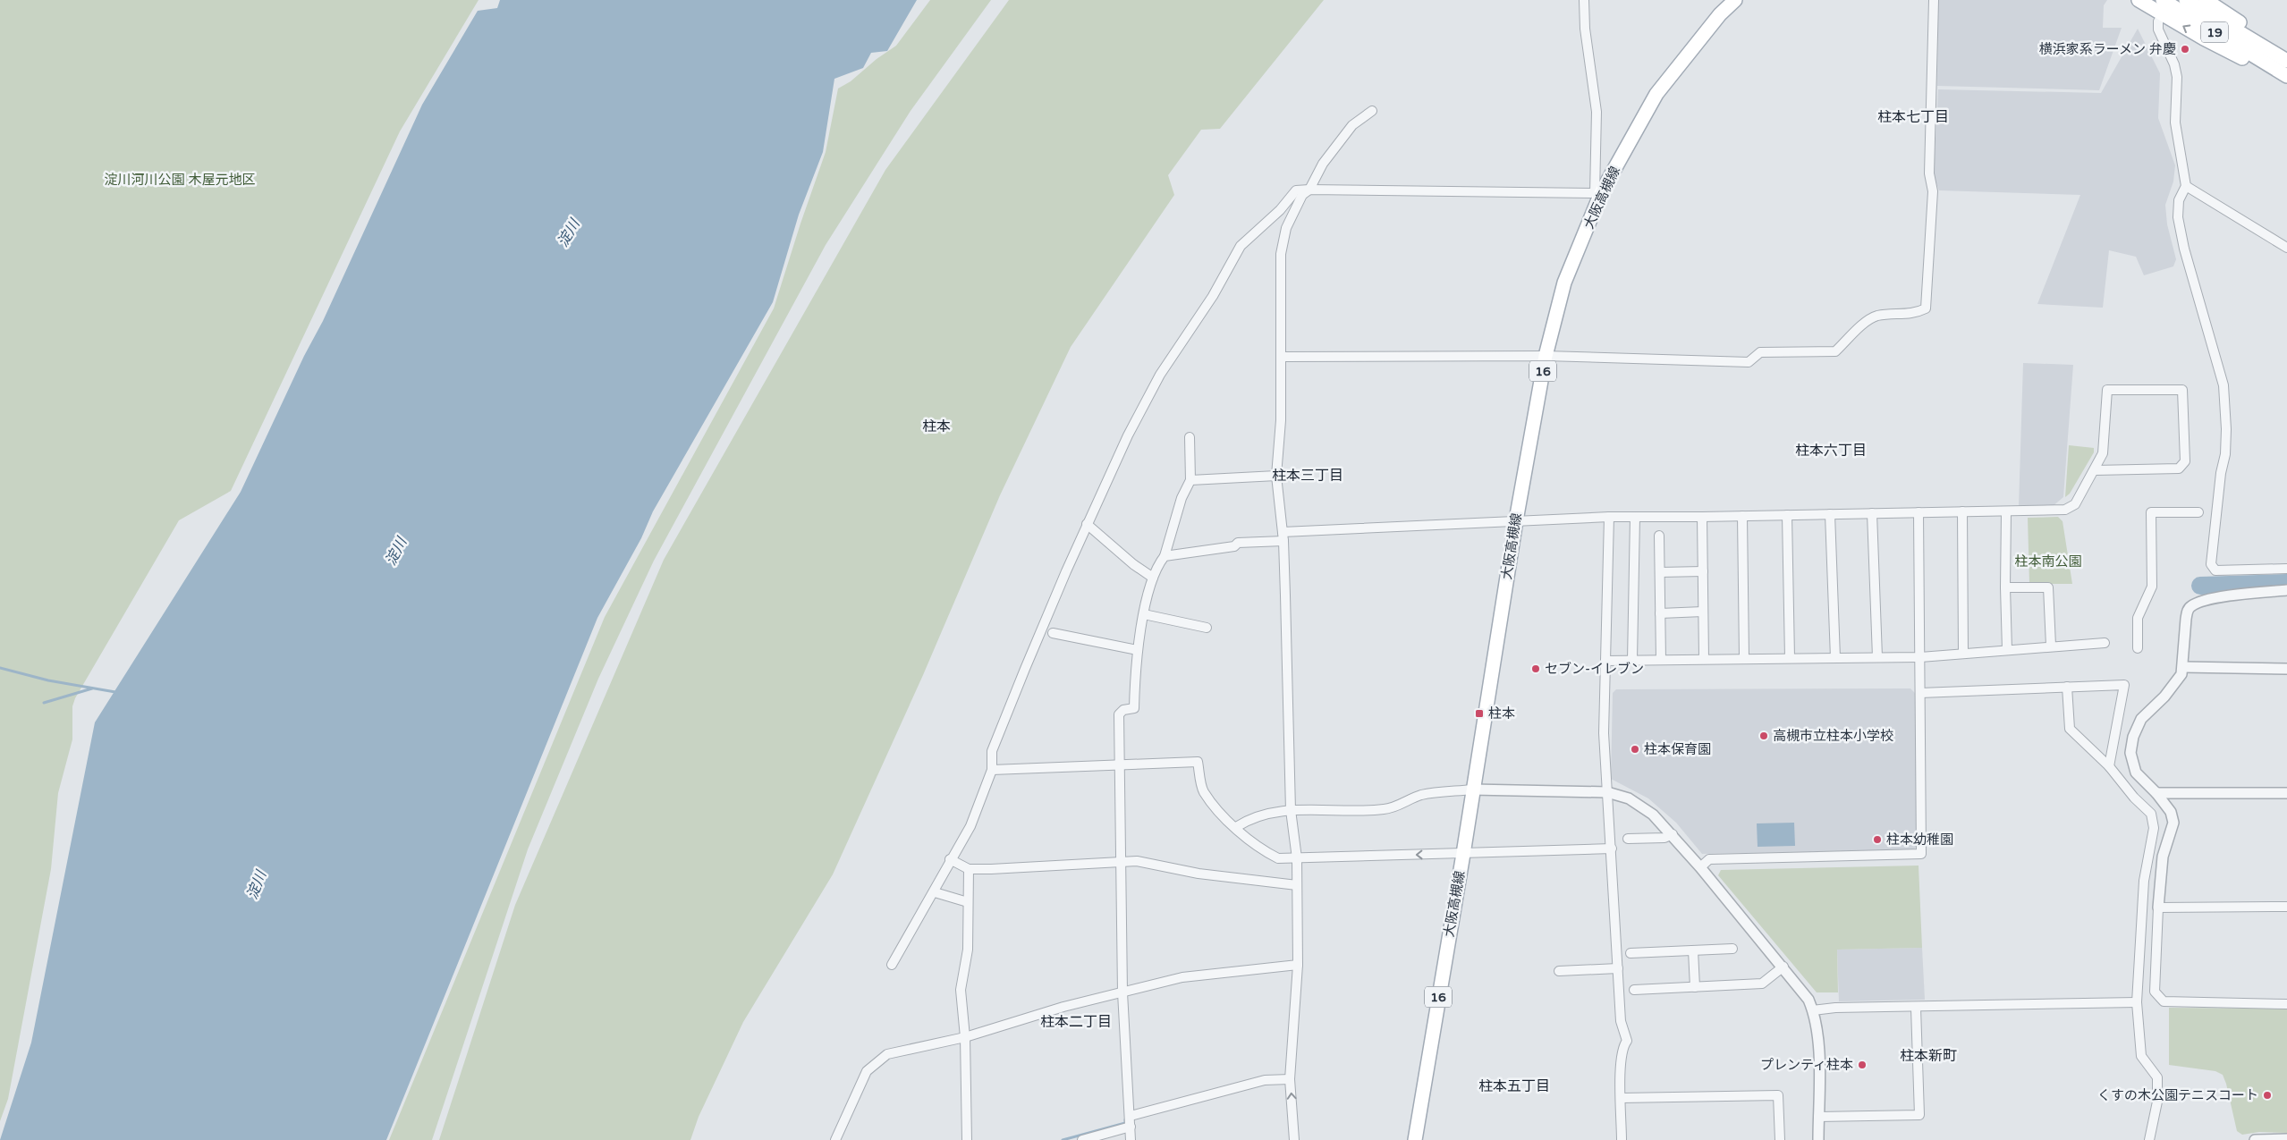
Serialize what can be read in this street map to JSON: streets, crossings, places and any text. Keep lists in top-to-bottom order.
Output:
{
  "streets": {
    "main road": ["19", "大阪高槻線", "16"]
  },
  "districts": [
    "柱本七丁目",
    "柱本",
    "柱本六丁目",
    "柱本三丁目",
    "柱本二丁目",
    "柱本新町",
    "柱本五丁目"
  ],
  "water": ["淀川"],
  "parks": ["淀川河川公園 木屋元地区", "柱本南公園"],
  "places": {
    "other": [
      "横浜家系ラーメン 弁慶",
      "セブン-イレブン",
      "高槻市立柱本小学校",
      "柱本保育園",
      "柱本幼稚園",
      "プレンティ柱本",
      "くすの木公園テニスコート"
    ],
    "transit": ["柱本"]
  }
}
